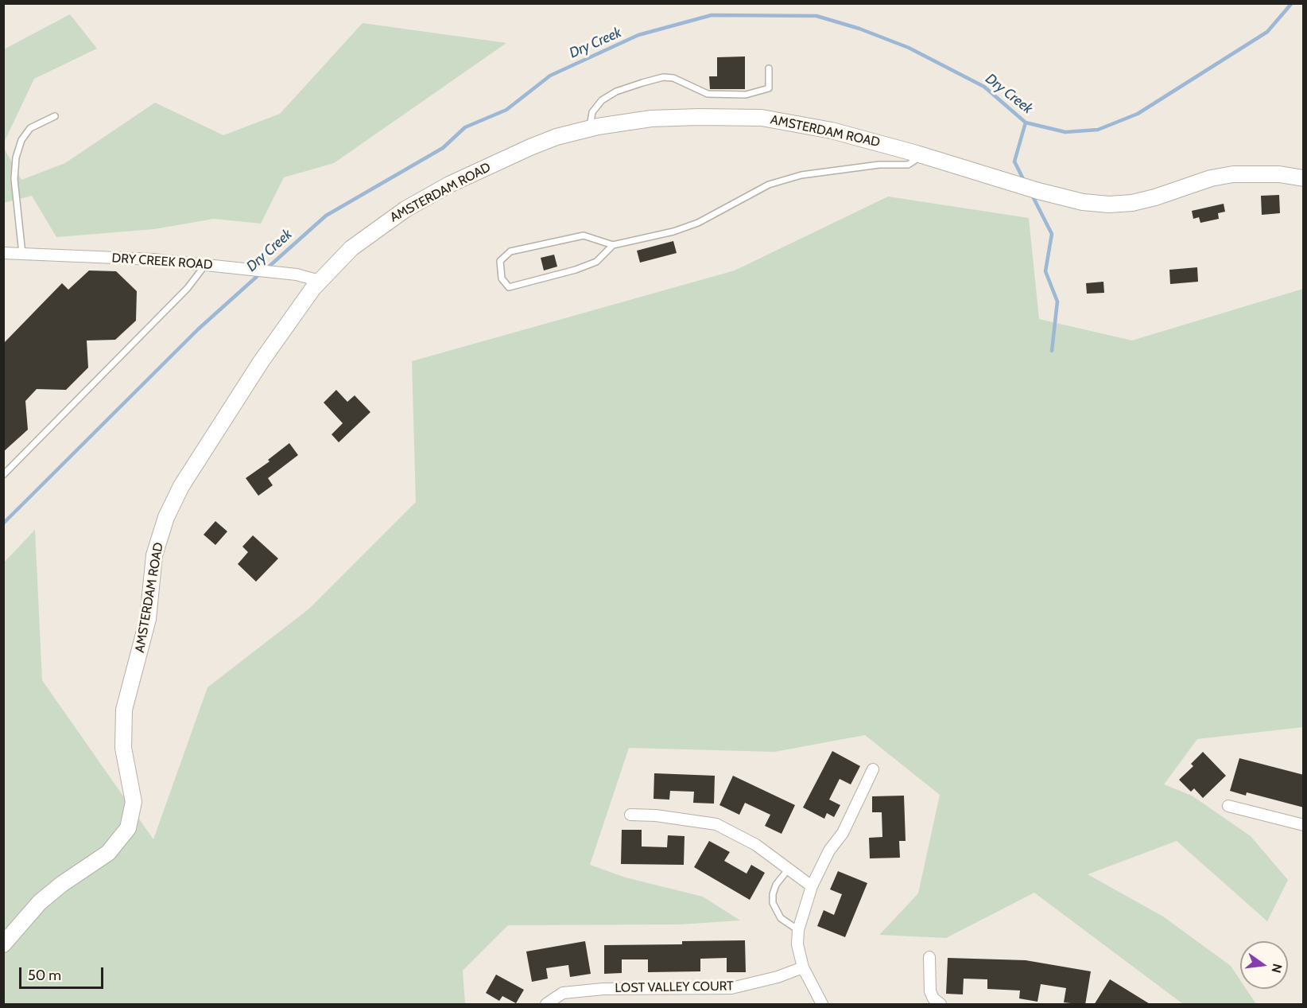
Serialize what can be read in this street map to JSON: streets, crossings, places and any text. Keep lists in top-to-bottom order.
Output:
{
  "streets": {
    "main road": ["AMSTERDAM ROAD"],
    "street": ["DRY CREEK ROAD", "LOST VALLEY COURT"]
  },
  "crossings": [
    ["AMSTERDAM ROAD", "DRY CREEK ROAD"]
  ],
  "water": ["Dry Creek"],
  "scale_bar": "50 m",
  "north": "right"
}
